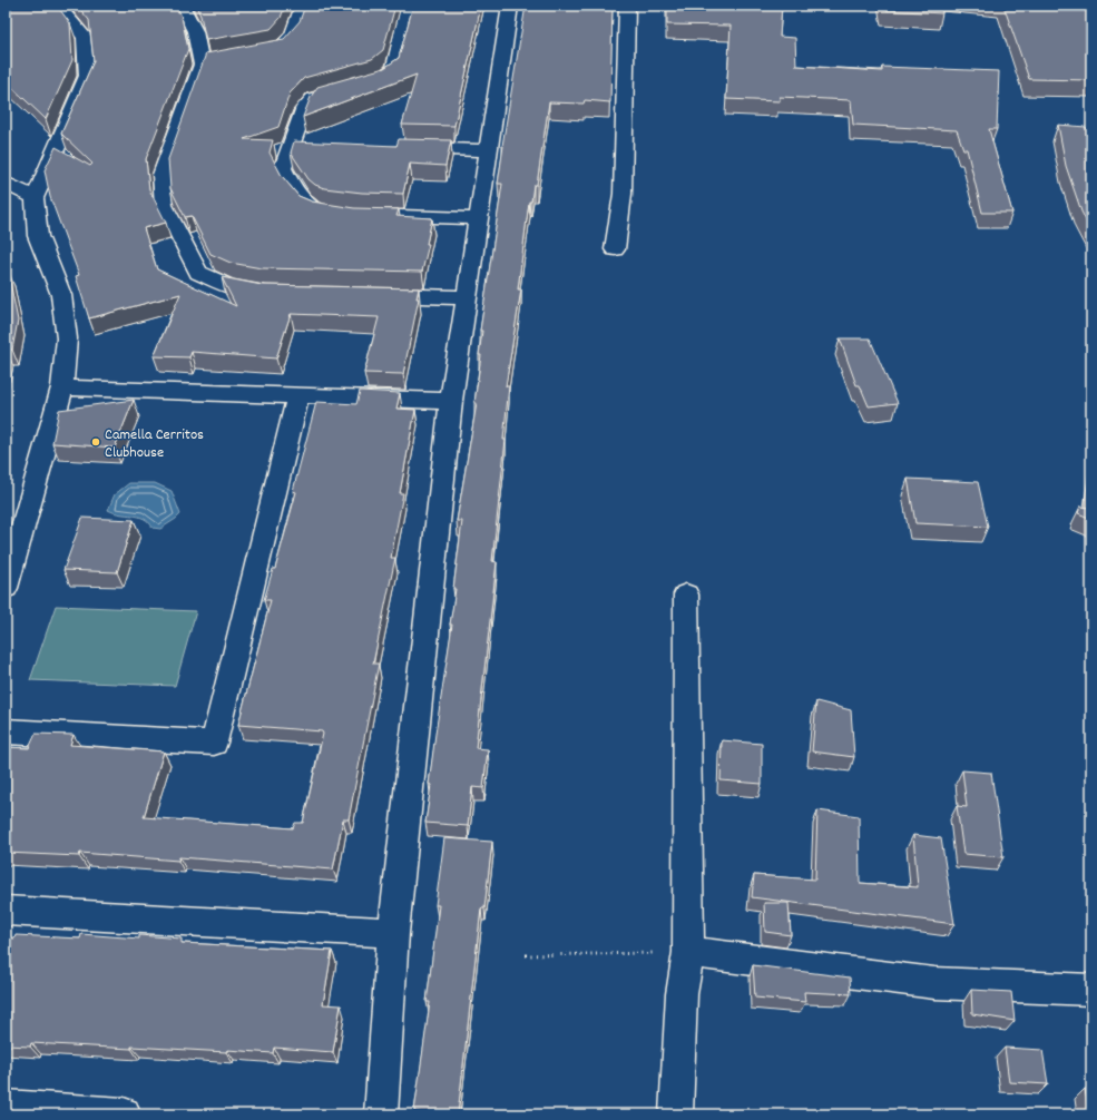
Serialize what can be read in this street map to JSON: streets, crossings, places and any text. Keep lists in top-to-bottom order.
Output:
{
  "places": ["Camella Cerritos Clubhouse"]
}
